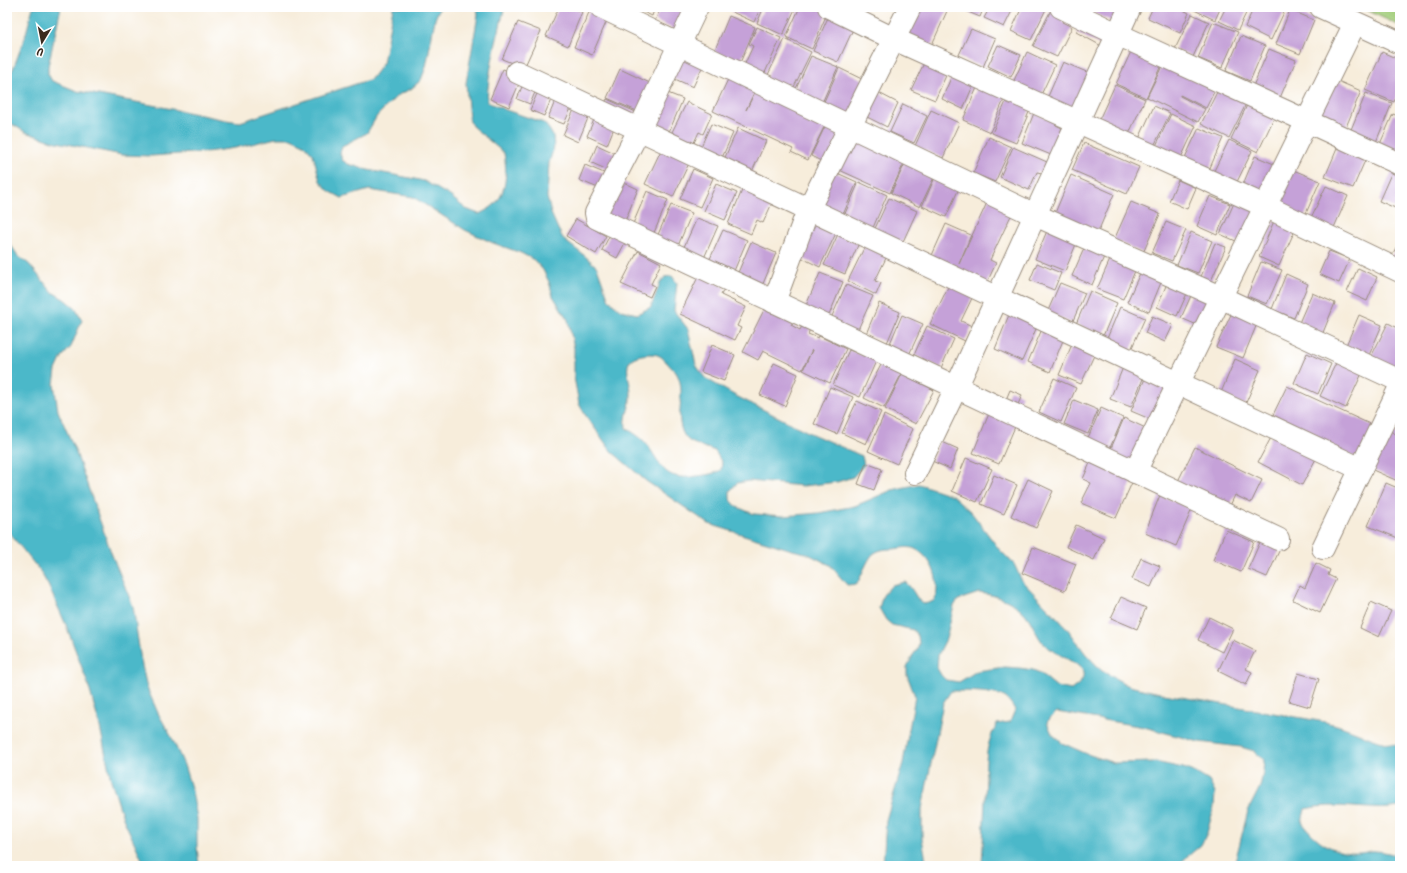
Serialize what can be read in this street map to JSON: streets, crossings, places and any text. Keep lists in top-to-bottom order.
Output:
{
  "north": "bottom"
}
